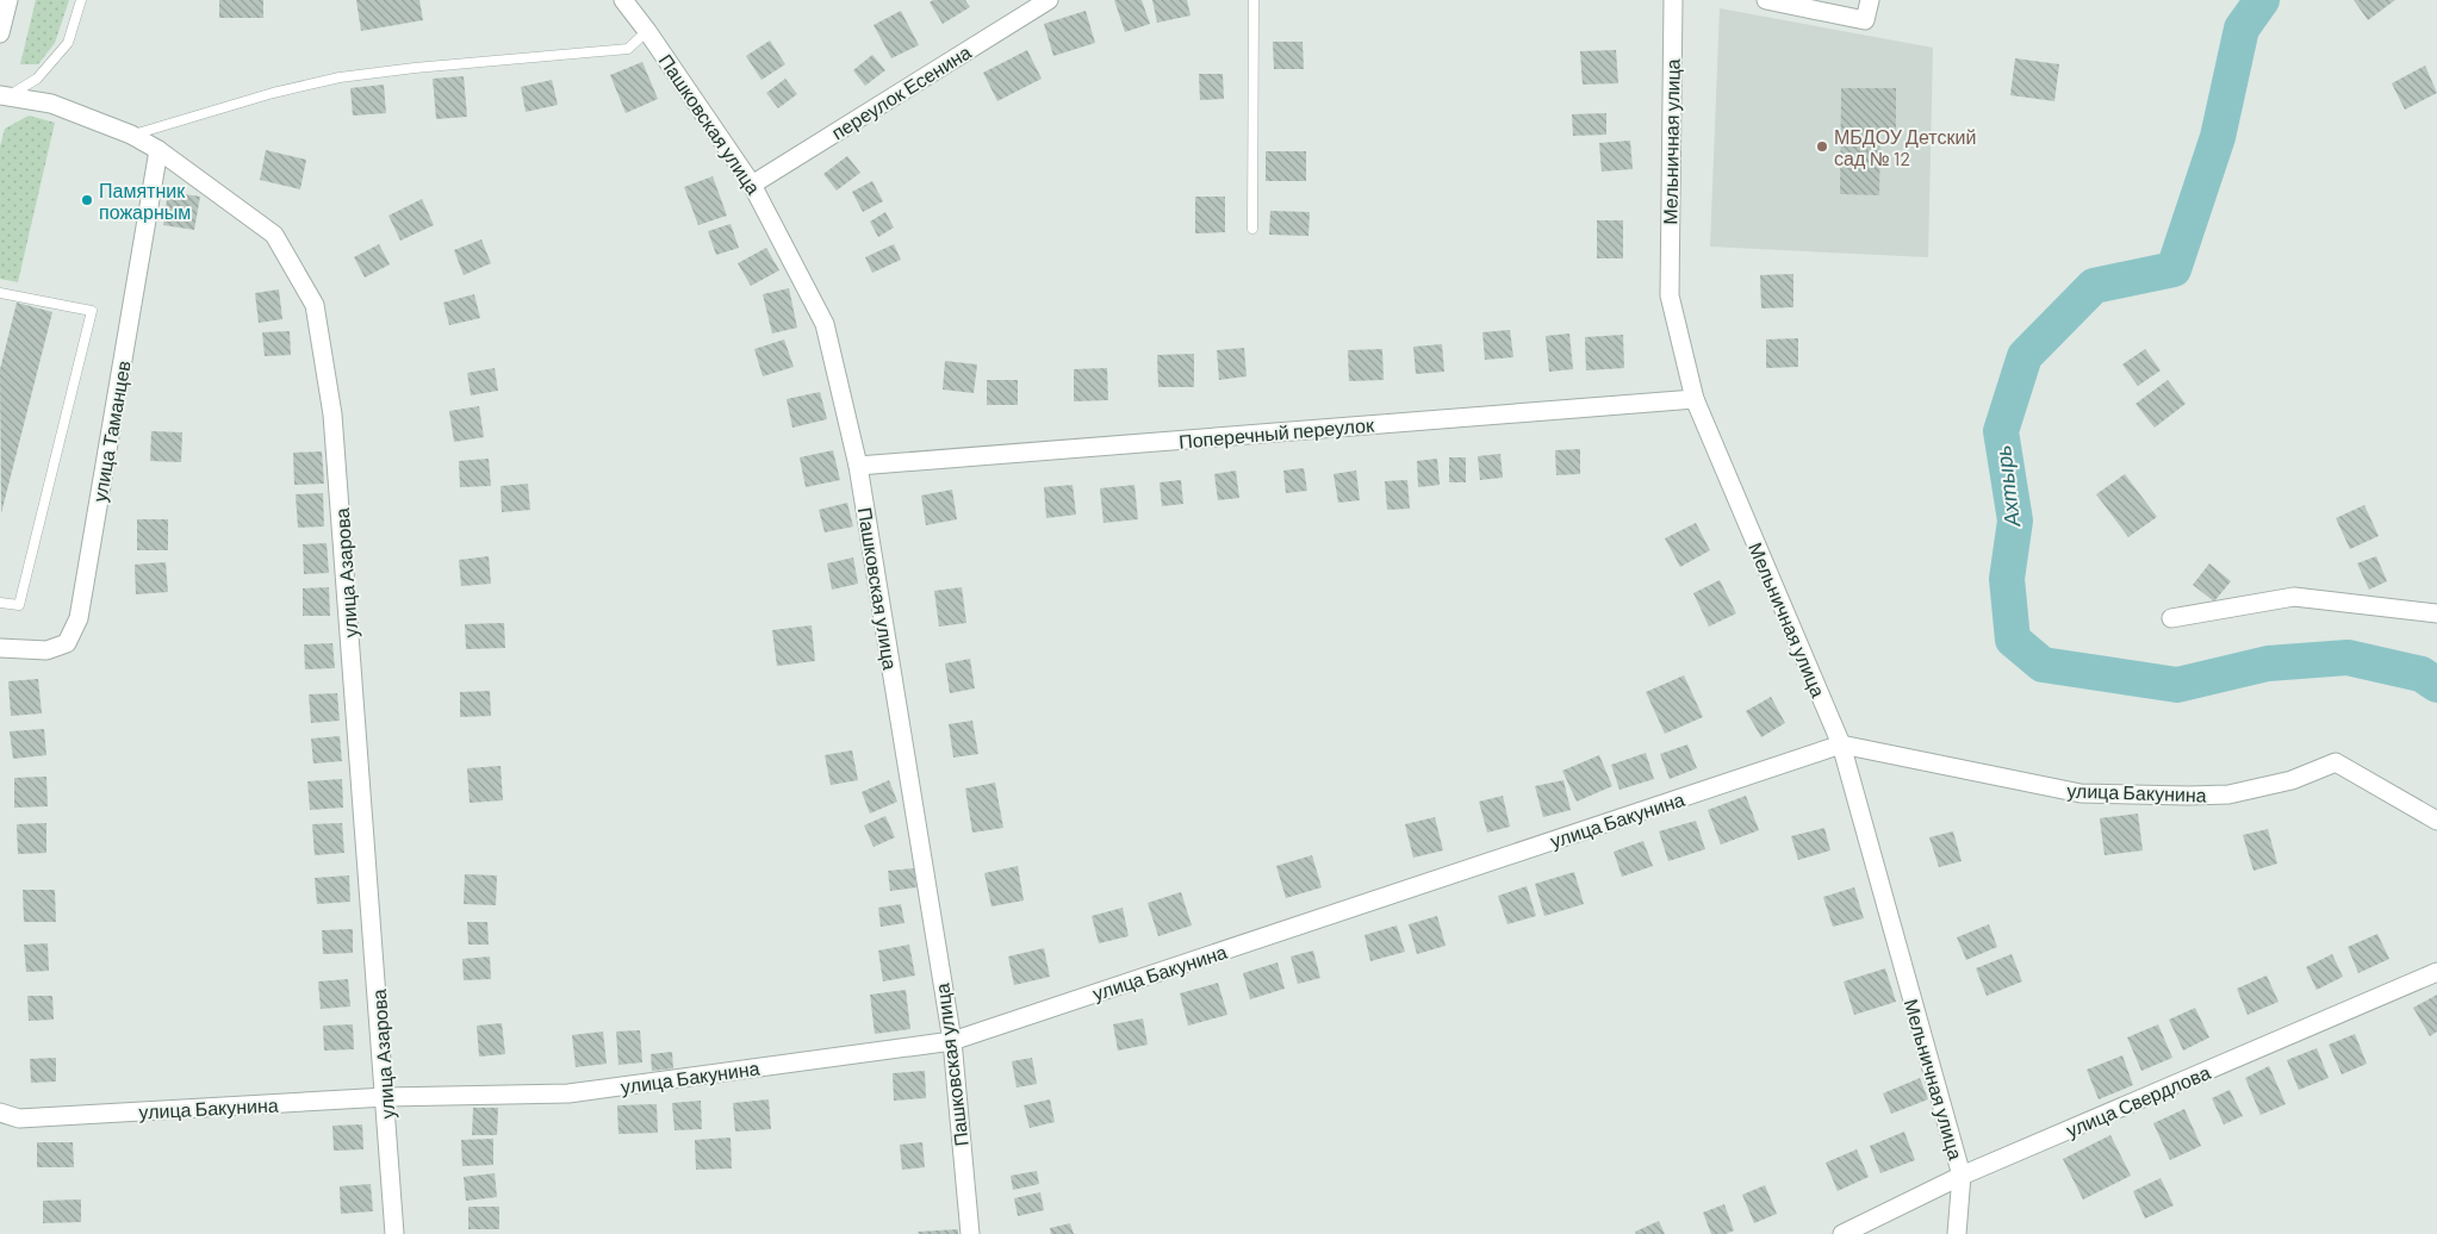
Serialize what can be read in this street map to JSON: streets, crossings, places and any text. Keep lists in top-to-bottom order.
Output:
{
  "streets": {
    "street": [
      "переулок Есенина",
      "Пашковская улица",
      "Мельничная улица",
      "улица Таманцев",
      "Поперечный переулок",
      "улица Азарова",
      "улица Бакунина",
      "улица Свердлова"
    ]
  },
  "crossings": [
    ["переулок Есенина", "Пашковская улица"],
    ["Пашковская улица", "Поперечный переулок"],
    ["Пашковская улица", "улица Бакунина"],
    ["Мельничная улица", "Поперечный переулок"],
    ["Мельничная улица", "улица Бакунина"],
    ["Мельничная улица", "улица Свердлова"],
    ["улица Таманцев", "улица Азарова"],
    ["улица Азарова", "улица Бакунина"]
  ],
  "water": ["Ахтырь"],
  "places": ["МБДОУ Детский сад № 12", "Памятник пожарным"]
}
